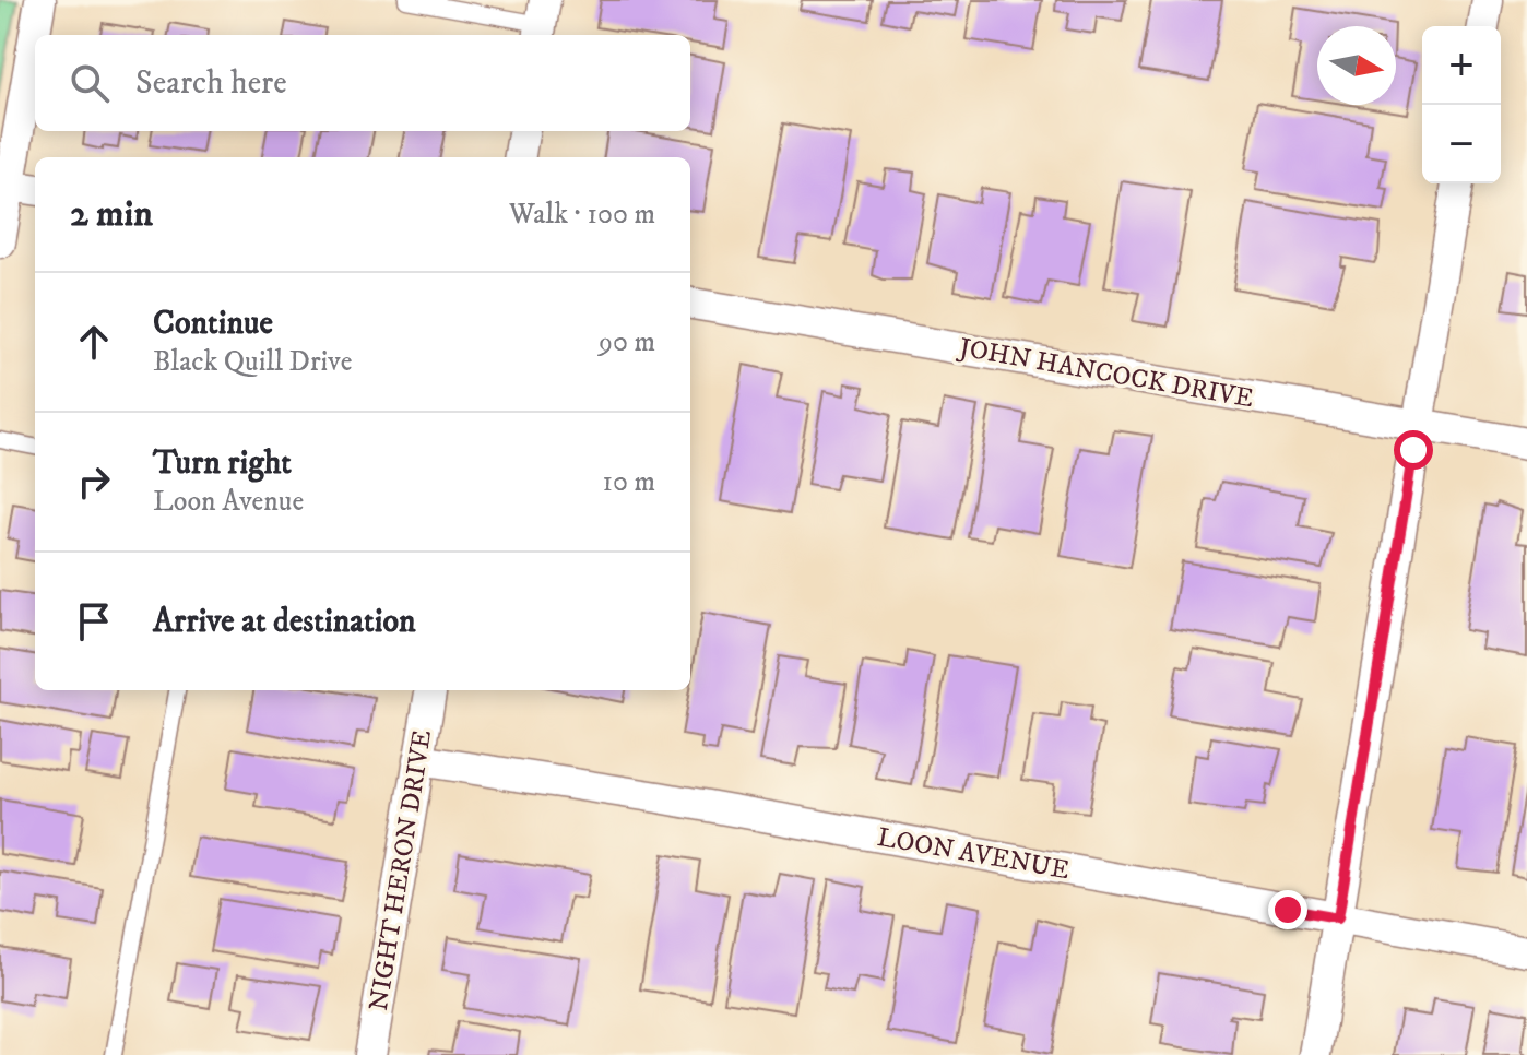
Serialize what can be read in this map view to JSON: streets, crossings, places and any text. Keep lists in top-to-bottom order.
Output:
{
  "streets": {
    "street": ["JOHN HANCOCK DRIVE", "LOON AVENUE", "NIGHT HERON DRIVE"]
  },
  "crossings": [
    ["LOON AVENUE", "NIGHT HERON DRIVE"]
  ],
  "north": "right",
  "page": {
    "map_buttons": ["+", "−"],
    "search": "Search here",
    "heading": ["2 min", "Walk · 100 m"],
    "list": [
      ["Continue", "Black Quill Drive", "90 m"],
      ["Turn right", "Loon Avenue", "10 m"],
      "Arrive at destination"
    ]
  }
}
